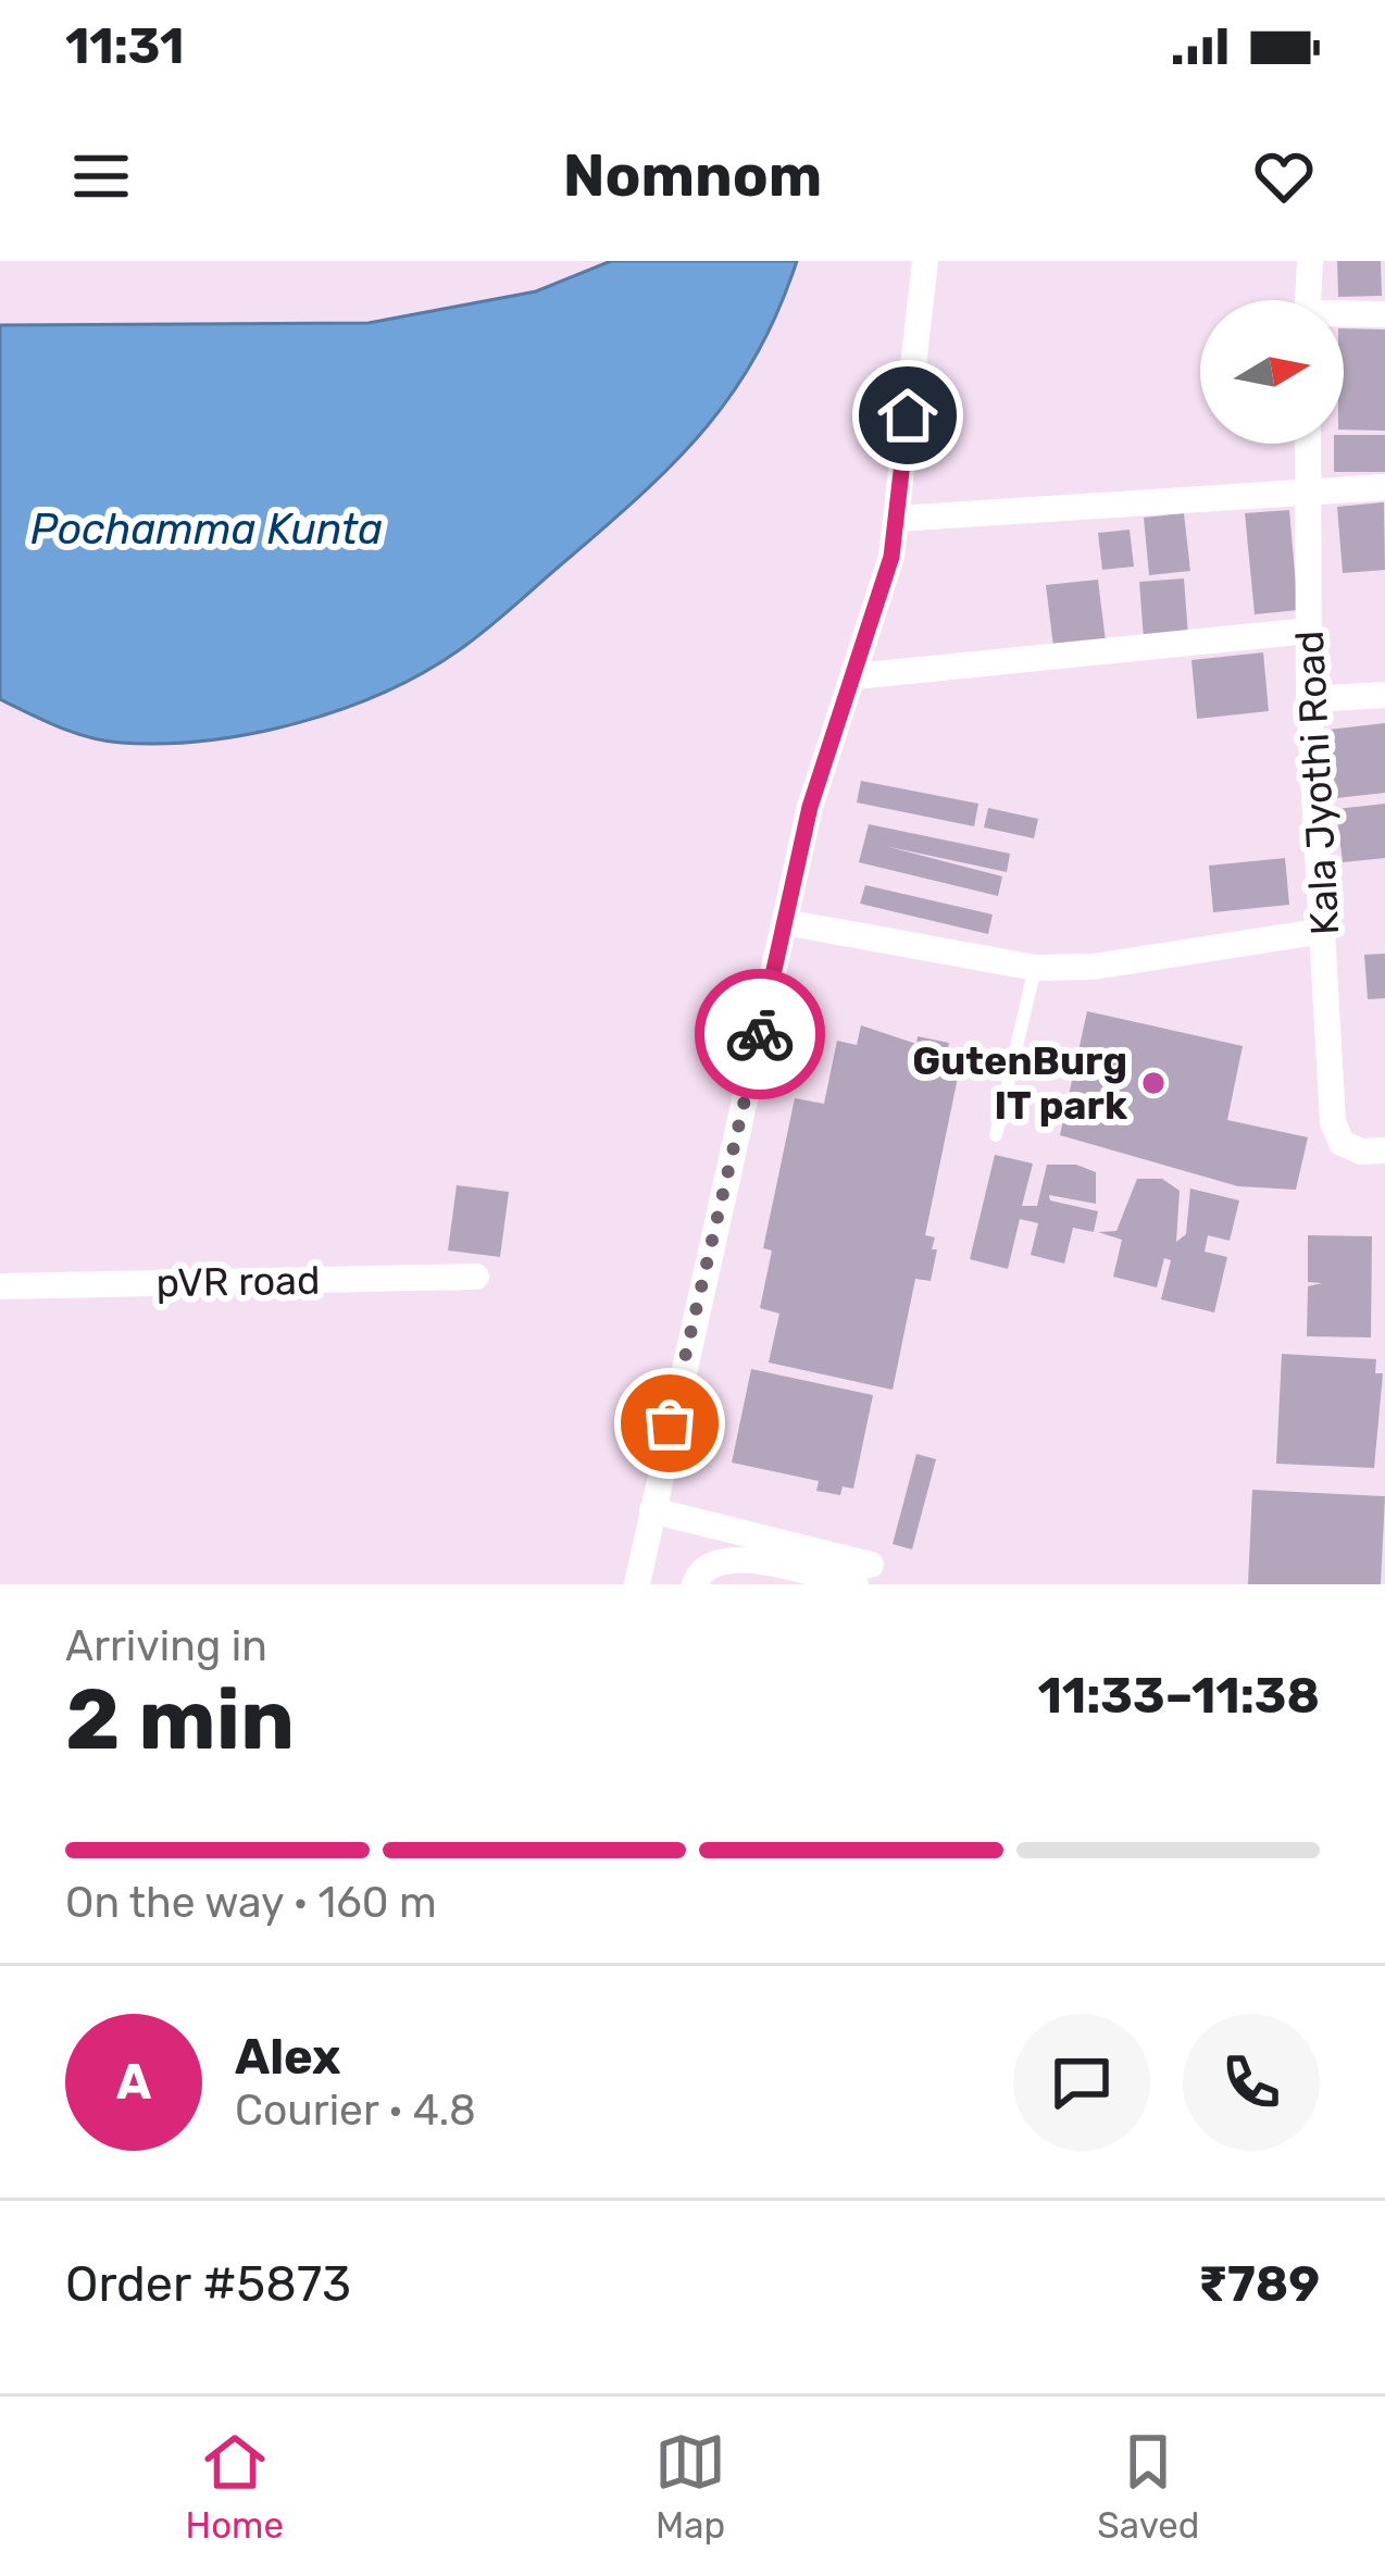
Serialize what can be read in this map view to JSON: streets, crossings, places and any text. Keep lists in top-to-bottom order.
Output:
{
  "streets": {
    "street": ["Kala Jyothi Road", "pVR road"]
  },
  "water": ["Pochamma Kunta"],
  "places": ["GutenBurg IT park"],
  "north": "right",
  "page": {
    "status": "11:31",
    "header": "Nomnom",
    "heading": ["2 min", "Arriving in", "11:33–11:38"],
    "panel": [
      "Alex",
      "Courier · 4.8",
      "Order #5873",
      "₹789"
    ],
    "bar": "On the way · 160 m",
    "round": "A",
    "tabs": ["Home", "Map", "Saved"]
  }
}
